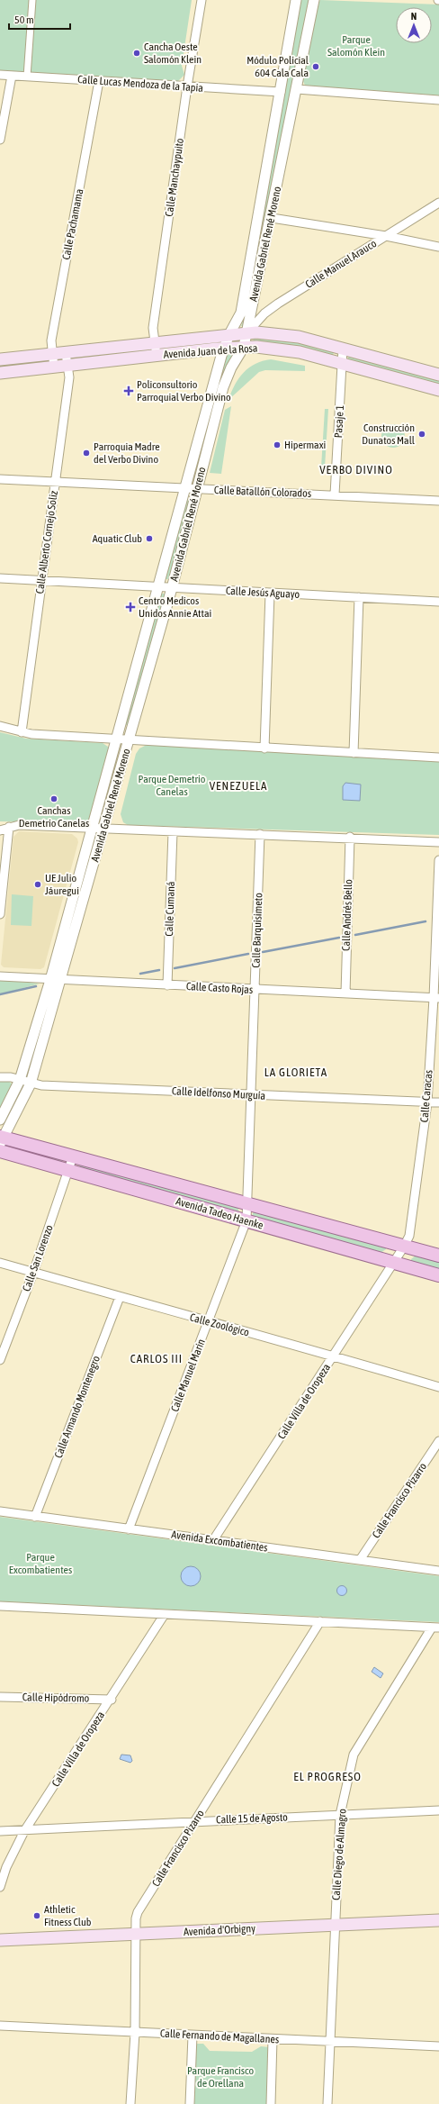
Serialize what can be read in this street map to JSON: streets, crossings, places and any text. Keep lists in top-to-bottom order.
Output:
{
  "streets": {
    "main road": ["Avenida Juan de la Rosa", "Avenida Tadeo Haenke", "Avenida d'Orbigny"],
    "street": [
      "Calle Lucas Mendoza de la Tapia",
      "Calle Manchaypuito",
      "Calle Pachamama",
      "Avenida Gabriel René Moreno",
      "Calle Manuel Arauco",
      "Pasaje 1",
      "Calle Batallón Colorados",
      "Calle Alberto Cornejo Soliz",
      "Calle Jesús Aguayo",
      "Calle Cumaná",
      "Calle Andrés Bello",
      "Calle Barquisimeto",
      "Calle Casto Rojas",
      "Calle Idelfonso Murguía",
      "Calle Caracas",
      "Calle San Lorenzo",
      "Calle Zoológico",
      "Calle Manuel Marin",
      "Calle Villa de Oropeza",
      "Calle Armando Montenegro",
      "Calle Francisco Pizarro",
      "Avenida Excombatientes",
      "Calle Hipódromo",
      "Calle 15 de Agosto",
      "Calle Diego de Almagro",
      "Calle Fernando de Magallanes"
    ]
  },
  "crossings": [
    ["Calle Lucas Mendoza de la Tapia", "Calle Manchaypuito"],
    ["Calle Lucas Mendoza de la Tapia", "Calle Pachamama"],
    ["Calle Lucas Mendoza de la Tapia", "Avenida Gabriel René Moreno"],
    ["Calle Manchaypuito", "Avenida Juan de la Rosa"],
    ["Calle Pachamama", "Avenida Juan de la Rosa"],
    ["Avenida Gabriel René Moreno", "Calle Manuel Arauco"],
    ["Avenida Gabriel René Moreno", "Avenida Juan de la Rosa"],
    ["Avenida Gabriel René Moreno", "Calle Batallón Colorados"],
    ["Avenida Gabriel René Moreno", "Calle Jesús Aguayo"],
    ["Avenida Gabriel René Moreno", "Calle Casto Rojas"],
    ["Avenida Gabriel René Moreno", "Calle Idelfonso Murguía"],
    ["Avenida Gabriel René Moreno", "Avenida Tadeo Haenke"],
    ["Calle Manuel Arauco", "Avenida Juan de la Rosa"],
    ["Avenida Juan de la Rosa", "Pasaje 1"],
    ["Avenida Juan de la Rosa", "Calle Alberto Cornejo Soliz"],
    ["Pasaje 1", "Calle Batallón Colorados"],
    ["Calle Batallón Colorados", "Calle Alberto Cornejo Soliz"],
    ["Calle Alberto Cornejo Soliz", "Calle Jesús Aguayo"],
    ["Calle Cumaná", "Calle Casto Rojas"],
    ["Calle Andrés Bello", "Calle Casto Rojas"],
    ["Calle Barquisimeto", "Calle Casto Rojas"],
    ["Calle Barquisimeto", "Calle Idelfonso Murguía"],
    ["Calle Barquisimeto", "Avenida Tadeo Haenke"],
    ["Calle Barquisimeto", "Calle Manuel Marin"],
    ["Calle Casto Rojas", "Calle Caracas"],
    ["Calle Idelfonso Murguía", "Calle Caracas"],
    ["Calle Caracas", "Avenida Tadeo Haenke"],
    ["Calle Caracas", "Calle Villa de Oropeza"],
    ["Avenida Tadeo Haenke", "Calle San Lorenzo"],
    ["Avenida Tadeo Haenke", "Calle Manuel Marin"],
    ["Avenida Tadeo Haenke", "Calle Villa de Oropeza"],
    ["Calle San Lorenzo", "Calle Zoológico"],
    ["Calle Zoológico", "Calle Manuel Marin"],
    ["Calle Zoológico", "Calle Villa de Oropeza"],
    ["Calle Zoológico", "Calle Armando Montenegro"],
    ["Calle Manuel Marin", "Avenida Excombatientes"],
    ["Calle Villa de Oropeza", "Avenida Excombatientes"],
    ["Calle Villa de Oropeza", "Calle Hipódromo"],
    ["Calle Villa de Oropeza", "Calle 15 de Agosto"],
    ["Calle Armando Montenegro", "Avenida Excombatientes"],
    ["Calle Francisco Pizarro", "Avenida Excombatientes"],
    ["Calle Francisco Pizarro", "Calle 15 de Agosto"],
    ["Calle Francisco Pizarro", "Avenida d'Orbigny"],
    ["Calle Francisco Pizarro", "Calle Fernando de Magallanes"],
    ["Calle 15 de Agosto", "Calle Diego de Almagro"],
    ["Calle Diego de Almagro", "Avenida d'Orbigny"],
    ["Calle Diego de Almagro", "Calle Fernando de Magallanes"]
  ],
  "districts": [
    "VERBO DIVINO",
    "VENEZUELA",
    "LA GLORIETA",
    "CARLOS III",
    "EL PROGRESO"
  ],
  "parks": [
    "Parque Salomón Klein",
    "Parque Demetrio Canelas",
    "Parque Excombatientes",
    "Parque Francisco de Orellana"
  ],
  "places": {
    "other": [
      "Cancha Oeste Salomón Klein",
      "Módulo Policial 604 Cala Cala",
      "Construcción Dunatos Mall",
      "Hipermaxi",
      "Parroquia Madre del Verbo Divino",
      "Aquatic Club",
      "Canchas Demetrio Canelas",
      "UE Julio Jáuregui",
      "Athletic Fitness Club"
    ],
    "health": ["Policonsultorio Parroquial Verbo Divino", "Centro Medicos Unidos Annie Attai"]
  },
  "scale_bar": "50 m",
  "north": "top"
}
